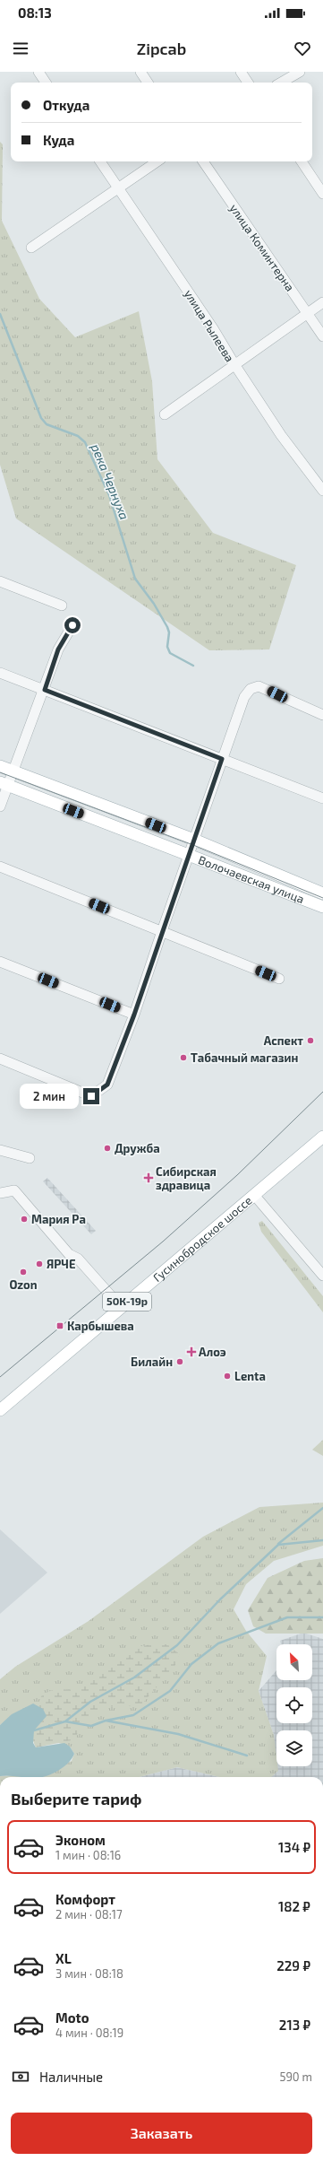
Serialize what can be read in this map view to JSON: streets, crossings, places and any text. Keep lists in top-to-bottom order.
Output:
{
  "streets": {
    "main road": ["Волочаевская улица", "Гусинобродское шоссе", "50К-19р"],
    "street": ["улица Коминтерна", "улица Рылеева"]
  },
  "water": ["река Чернуха"],
  "places": {
    "other": [
      "Аспект",
      "Табачный магазин",
      "Дружба",
      "Мария Ра",
      "ЯРЧЕ",
      "Ozon",
      "Билайн",
      "Lenta"
    ],
    "health": ["Сибирская здравица", "Алоэ"],
    "transit": ["Карбышева"]
  },
  "north": "top left",
  "page": {
    "status": "08:13",
    "header": "Zipcab",
    "banner": ["Откуда", "Куда"],
    "bubble": "2 мин",
    "heading": "Выберите тариф",
    "list": [
      {
        "name": "Эконом",
        "note": "1 мин · 08:16",
        "value": "134 ₽"
      },
      {
        "name": "Комфорт",
        "note": "2 мин · 08:17",
        "value": "182 ₽"
      },
      {
        "name": "XL",
        "note": "3 мин · 08:18",
        "value": "229 ₽"
      },
      {
        "name": "Moto",
        "note": "4 мин · 08:19",
        "value": "213 ₽"
      }
    ],
    "pay": ["Наличные", "590 m"],
    "buttons": "Заказать"
  }
}
